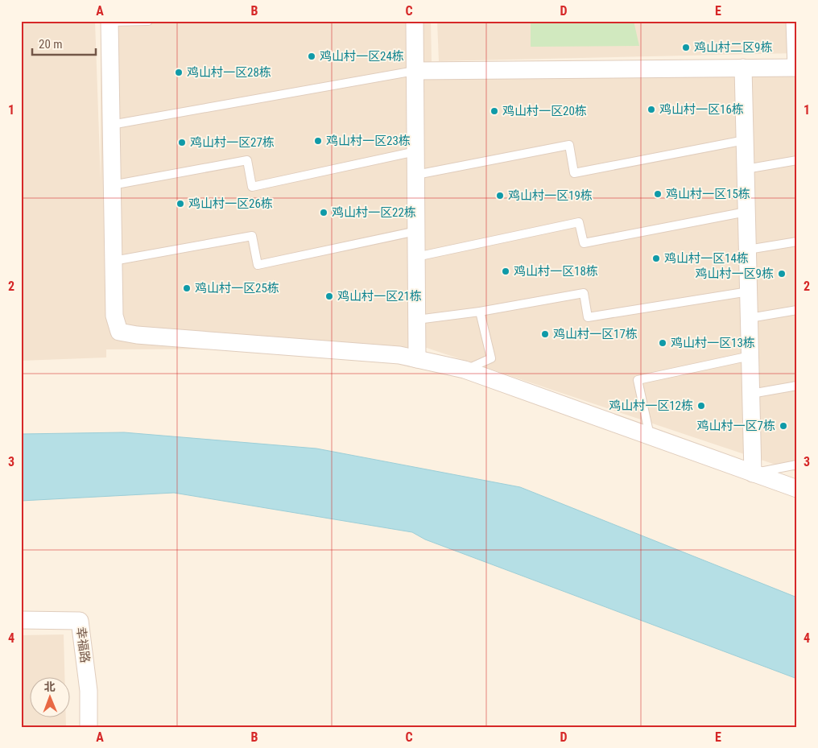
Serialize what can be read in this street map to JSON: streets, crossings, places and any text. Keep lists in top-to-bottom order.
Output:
{
  "streets": {
    "street": ["幸福路"]
  },
  "places": [
    "鸡山村二区9栋",
    "鸡山村一区24栋",
    "鸡山村一区28栋",
    "鸡山村一区16栋",
    "鸡山村一区20栋",
    "鸡山村一区23栋",
    "鸡山村一区27栋",
    "鸡山村一区15栋",
    "鸡山村一区19栋",
    "鸡山村一区26栋",
    "鸡山村一区22栋",
    "鸡山村一区14栋",
    "鸡山村一区18栋",
    "鸡山村一区9栋",
    "鸡山村一区25栋",
    "鸡山村一区21栋",
    "鸡山村一区17栋",
    "鸡山村一区13栋",
    "鸡山村一区12栋",
    "鸡山村一区7栋"
  ],
  "scale_bar": "20 m",
  "north": "top",
  "grid": {
    "columns": [
      "A",
      "B",
      "C",
      "D",
      "E"
    ],
    "rows": [
      "1",
      "2",
      "3",
      "4"
    ]
  }
}
